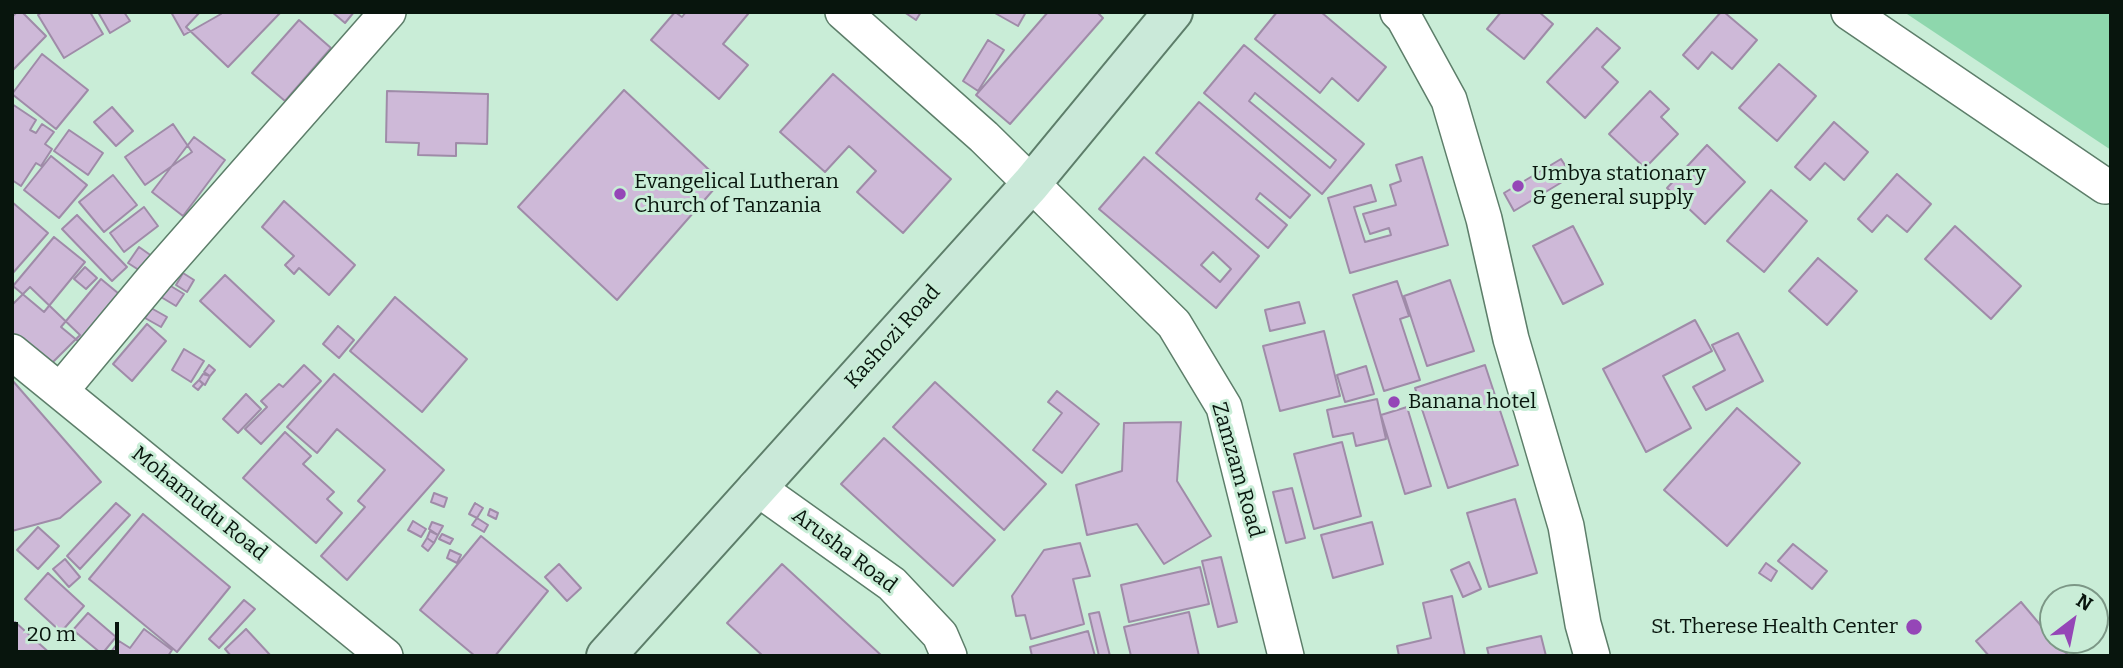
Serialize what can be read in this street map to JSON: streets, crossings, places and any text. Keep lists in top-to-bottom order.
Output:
{
  "streets": {
    "main road": ["Kashozi Road"],
    "street": ["Zamzam Road", "Mohamudu Road", "Arusha Road"]
  },
  "crossings": [
    ["Kashozi Road", "Zamzam Road"],
    ["Kashozi Road", "Arusha Road"]
  ],
  "places": [
    "Umbya stationary & general supply",
    "Evangelical Lutheran Church of Tanzania",
    "Banana hotel",
    "St. Therese Health Center"
  ],
  "scale_bar": "20 m",
  "north": "top right"
}
